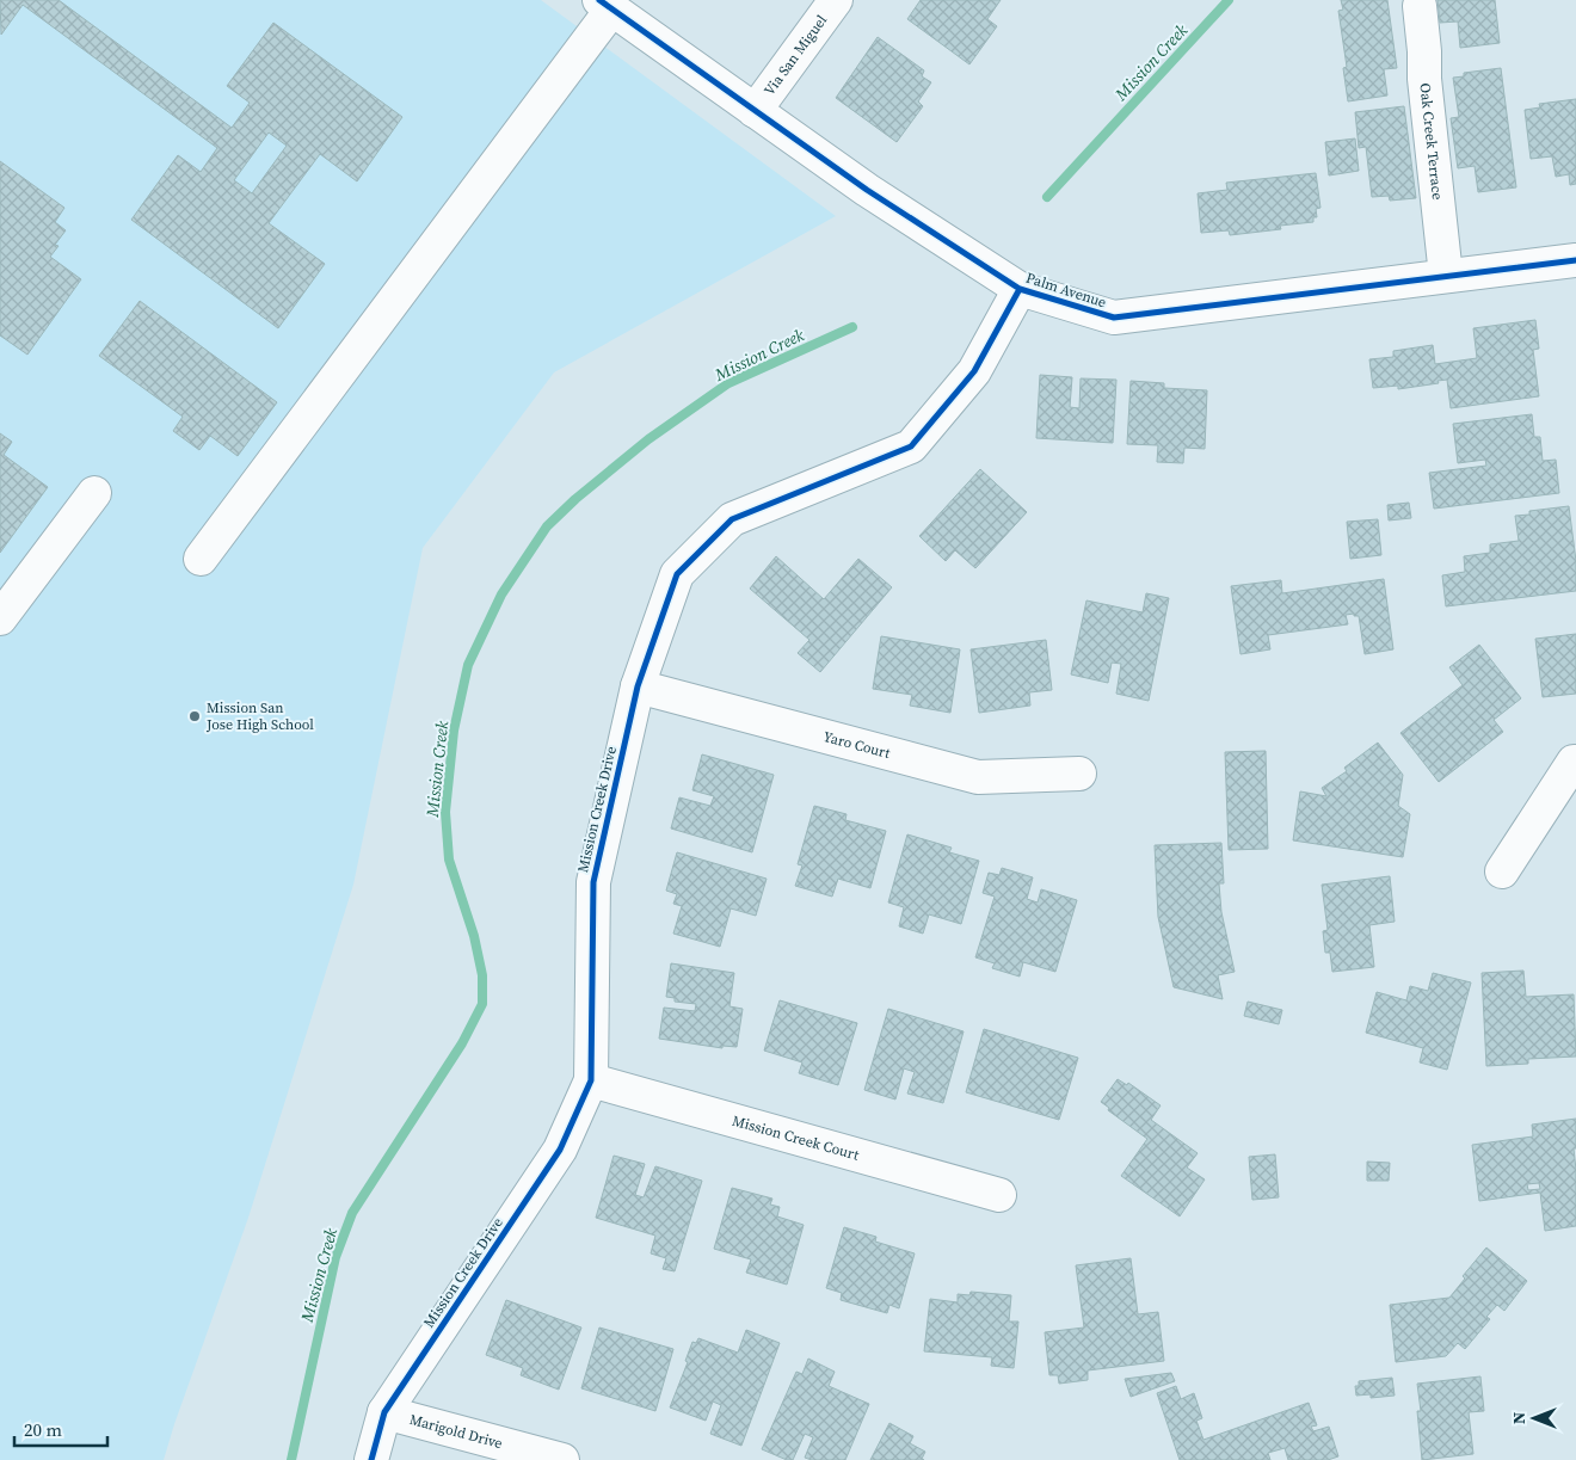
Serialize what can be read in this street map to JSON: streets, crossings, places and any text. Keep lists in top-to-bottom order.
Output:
{
  "streets": {
    "street": [
      "Via San Miguel",
      "Oak Creek Terrace",
      "Palm Avenue",
      "Yaro Court",
      "Mission Creek Drive",
      "Mission Creek Court",
      "Marigold Drive"
    ]
  },
  "crossings": [
    ["Via San Miguel", "Palm Avenue"],
    ["Oak Creek Terrace", "Palm Avenue"],
    ["Palm Avenue", "Mission Creek Drive"],
    ["Yaro Court", "Mission Creek Drive"],
    ["Mission Creek Drive", "Mission Creek Court"],
    ["Mission Creek Drive", "Marigold Drive"]
  ],
  "water": ["Mission Creek"],
  "places": ["Mission San Jose High School"],
  "scale_bar": "20 m",
  "north": "left"
}
